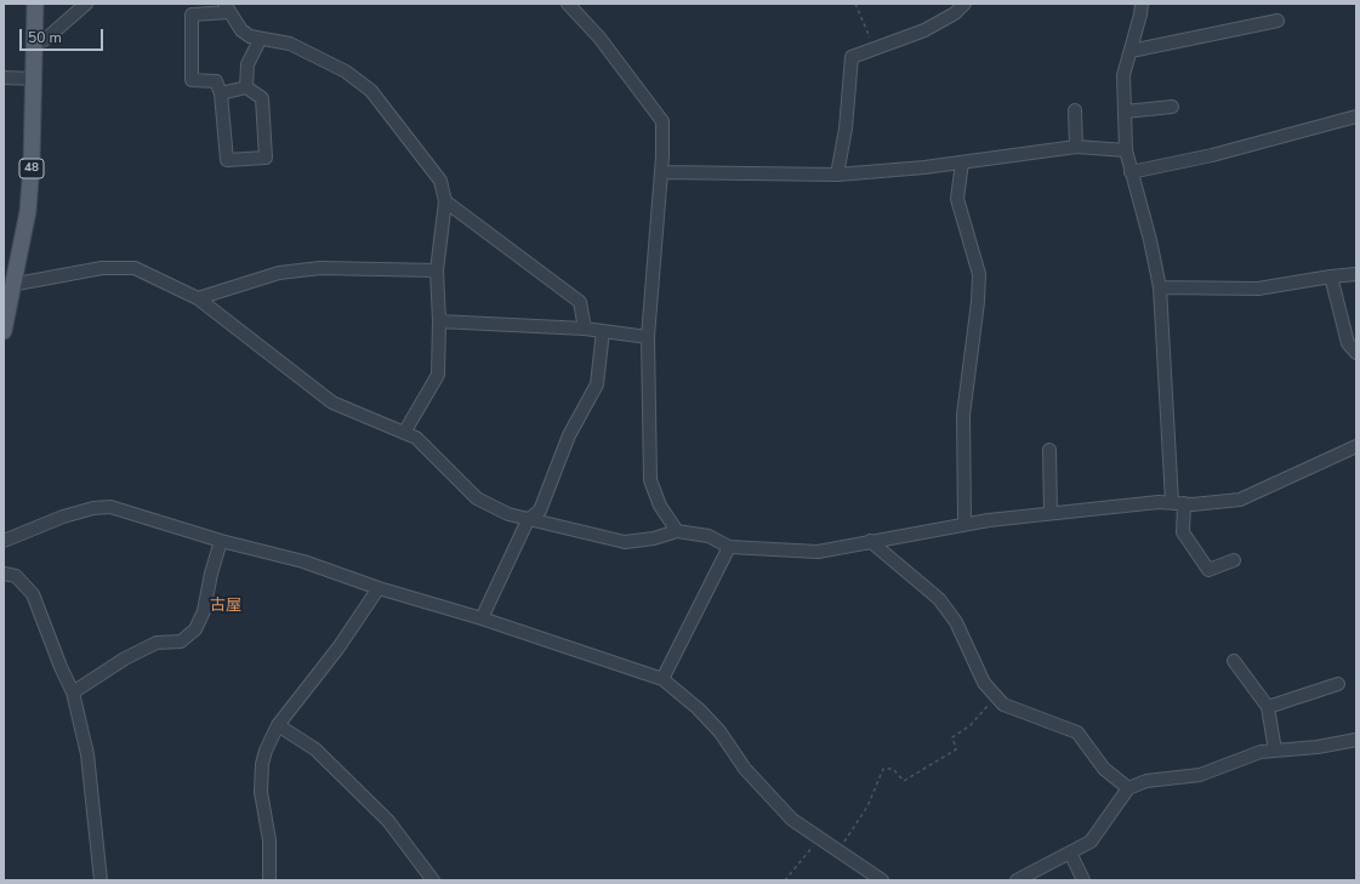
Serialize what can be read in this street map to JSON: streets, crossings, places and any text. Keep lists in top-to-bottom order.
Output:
{
  "streets": {
    "main road": ["48"]
  },
  "districts": ["古屋"],
  "scale_bar": "50 m"
}
